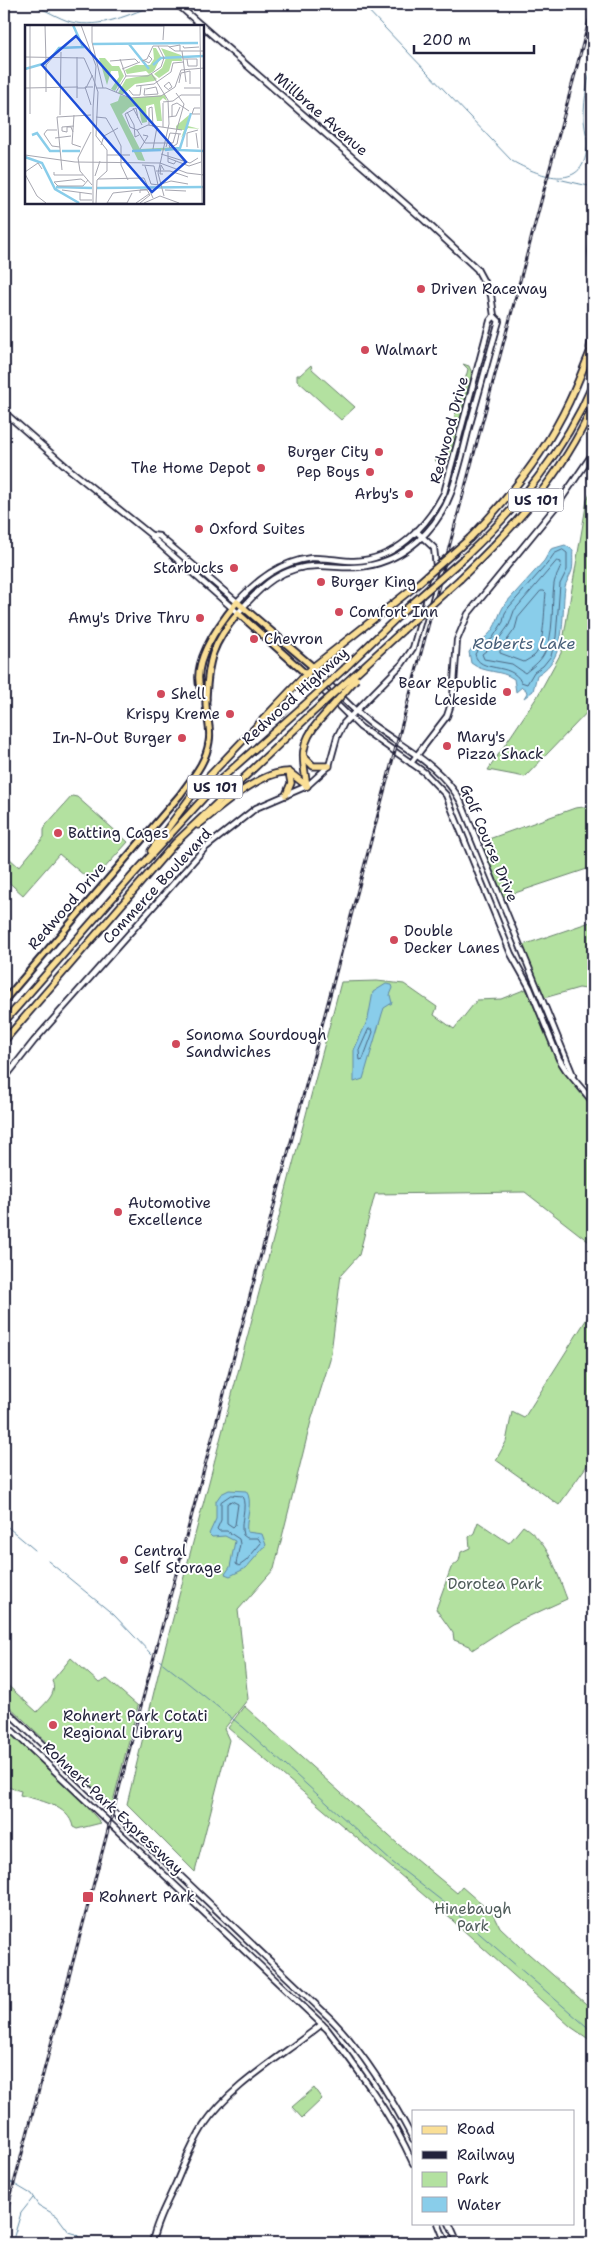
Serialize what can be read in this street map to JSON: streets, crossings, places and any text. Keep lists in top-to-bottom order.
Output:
{
  "streets": {
    "highway": ["US 101", "Redwood Highway"],
    "main road": ["Redwood Drive", "Golf Course Drive"],
    "street": ["Millbrae Avenue", "Commerce Boulevard", "Rohnert Park Expressway"]
  },
  "crossings": [
    ["Millbrae Avenue", "Redwood Drive"],
    ["Redwood Drive", "Golf Course Drive"]
  ],
  "water": ["Roberts Lake"],
  "parks": ["Dorotea Park", "Hinebaugh Park"],
  "places": {
    "other": [
      "Driven Raceway",
      "Walmart",
      "Burger City",
      "The Home Depot",
      "Pep Boys",
      "Arby's",
      "Oxford Suites",
      "Starbucks",
      "Burger King",
      "Comfort Inn",
      "Amy's Drive Thru",
      "Chevron",
      "Bear Republic Lakeside",
      "Shell",
      "Krispy Kreme",
      "In-N-Out Burger",
      "Mary's Pizza Shack",
      "Batting Cages",
      "Double Decker Lanes",
      "Sonoma Sourdough Sandwiches",
      "Automotive Excellence",
      "Central Self Storage",
      "Rohnert Park Cotati Regional Library"
    ],
    "transit": ["Rohnert Park"]
  },
  "legend": [
    "Road",
    "Railway",
    "Park",
    "Water"
  ],
  "scale_bar": "200 m"
}
